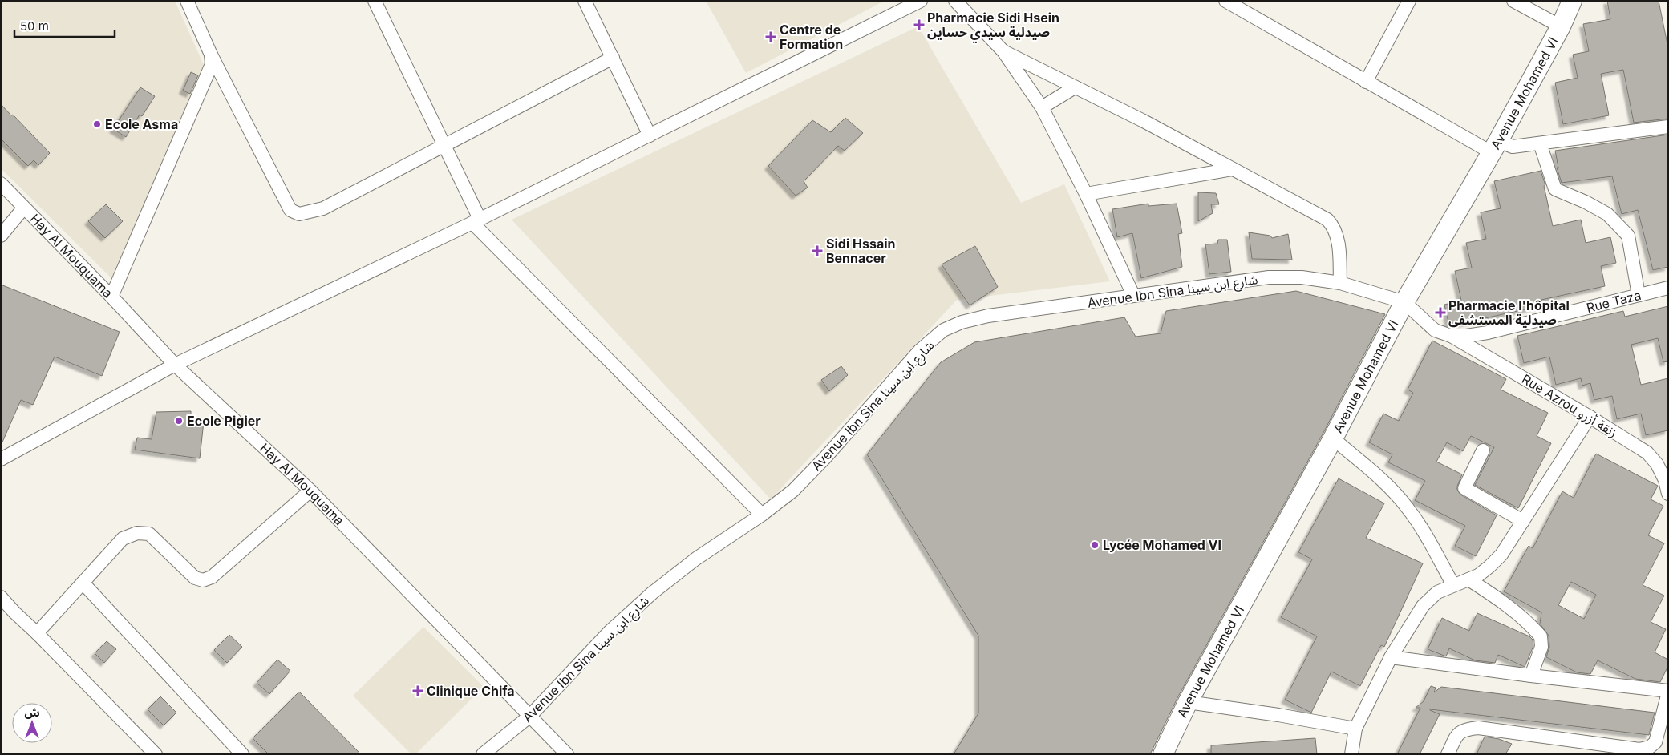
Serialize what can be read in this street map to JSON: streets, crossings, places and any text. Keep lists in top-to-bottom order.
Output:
{
  "streets": {
    "main road": ["Avenue Mohamed VI"],
    "street": [
      "Hay Al Mouquama",
      "Avenue Ibn Sina شارع ابن سينا",
      "Rue Taza",
      "Rue Azrou زنقة أزرو"
    ]
  },
  "crossings": [
    ["Avenue Mohamed VI", "Avenue Ibn Sina شارع ابن سينا"],
    ["Avenue Mohamed VI", "Rue Taza"],
    ["Hay Al Mouquama", "Avenue Ibn Sina شارع ابن سينا"],
    ["Avenue Ibn Sina شارع ابن سينا", "Rue Taza"],
    ["Rue Taza", "Rue Azrou زنقة أزرو"]
  ],
  "places": {
    "health": [
      "Pharmacie Sidi Hsein صيدلية سيدي حساين",
      "Centre de Formation",
      "Sidi Hssain Bennacer",
      "Pharmacie l'hôpital صيدلية المستشفى",
      "Clinique Chifa"
    ],
    "other": ["Ecole Asma", "Ecole Pigier", "Lycée Mohamed VI"]
  },
  "scale_bar": "50 m",
  "north": "top"
}
